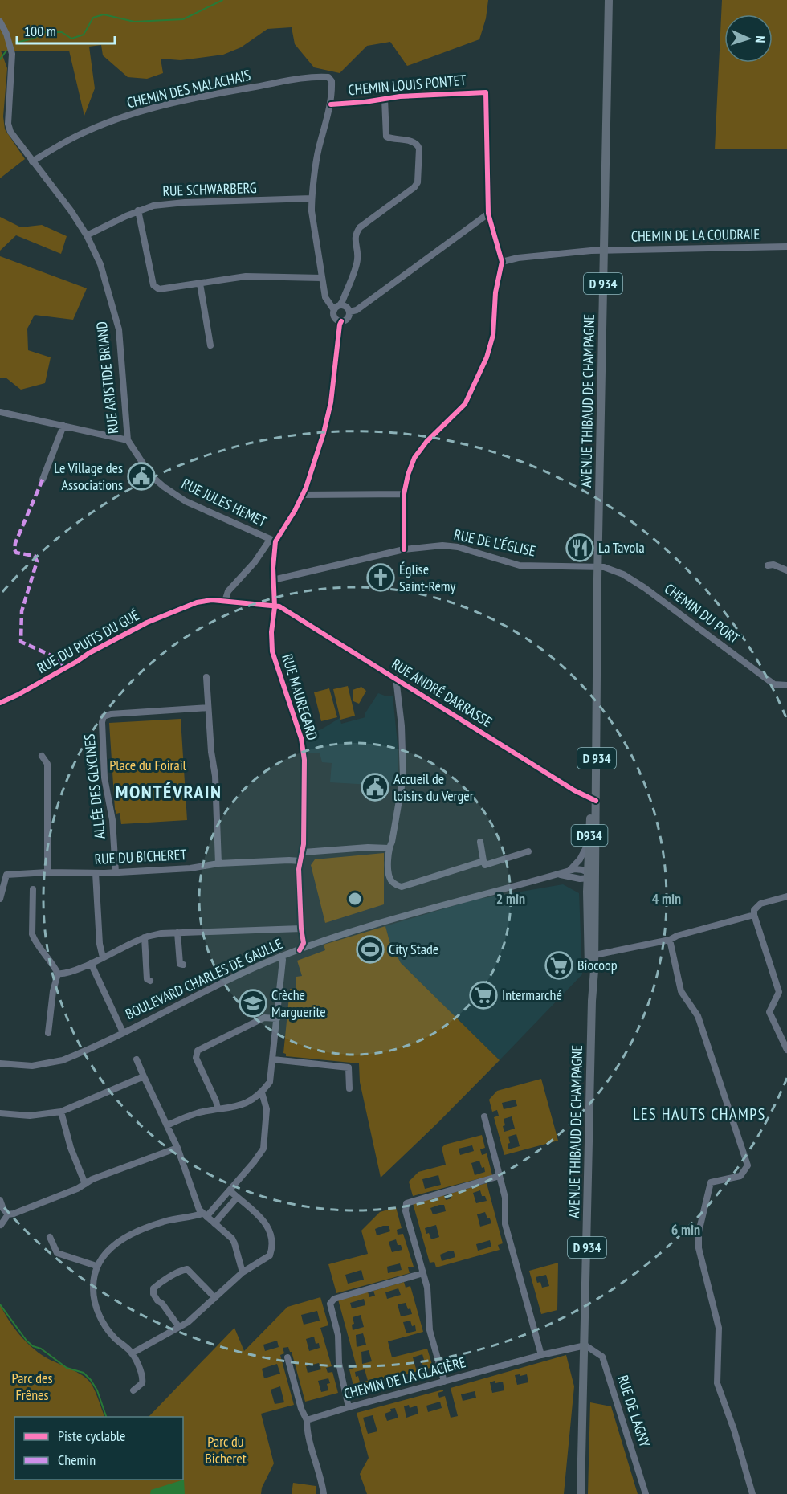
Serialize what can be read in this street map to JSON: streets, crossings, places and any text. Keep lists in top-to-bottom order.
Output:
{
  "streets": {
    "main road": ["D 934", "AVENUE THIBAUD DE CHAMPAGNE", "D934"],
    "street": [
      "CHEMIN LOUIS PONTET",
      "CHEMIN DES MALACHAIS",
      "RUE SCHWARBERG",
      "CHEMIN DE LA COUDRAIE",
      "RUE ARISTIDE BRIAND",
      "RUE JULES HEMET",
      "RUE DE L'ÉGLISE",
      "CHEMIN DU PORT",
      "RUE DU PUITS DU GUÉ",
      "RUE ANDRÉ DARRASSE",
      "RUE MAUREGARD",
      "ALLÉE DES GLYCINES",
      "RUE DU BICHERET",
      "BOULEVARD CHARLES DE GAULLE",
      "CHEMIN DE LA GLACIÈRE",
      "RUE DE LAGNY"
    ]
  },
  "crossings": [
    ["CHEMIN LOUIS PONTET", "CHEMIN DES MALACHAIS"],
    ["CHEMIN DES MALACHAIS", "RUE ARISTIDE BRIAND"],
    ["RUE SCHWARBERG", "RUE ARISTIDE BRIAND"],
    ["CHEMIN DE LA COUDRAIE", "AVENUE THIBAUD DE CHAMPAGNE"],
    ["RUE ARISTIDE BRIAND", "RUE JULES HEMET"],
    ["AVENUE THIBAUD DE CHAMPAGNE", "RUE DE L'ÉGLISE"],
    ["AVENUE THIBAUD DE CHAMPAGNE", "CHEMIN DU PORT"],
    ["AVENUE THIBAUD DE CHAMPAGNE", "RUE ANDRÉ DARRASSE"],
    ["AVENUE THIBAUD DE CHAMPAGNE", "BOULEVARD CHARLES DE GAULLE"],
    ["AVENUE THIBAUD DE CHAMPAGNE", "CHEMIN DE LA GLACIÈRE"],
    ["AVENUE THIBAUD DE CHAMPAGNE", "RUE DE LAGNY"],
    ["RUE JULES HEMET", "RUE MAUREGARD"],
    ["RUE DE L'ÉGLISE", "CHEMIN DU PORT"],
    ["RUE DE L'ÉGLISE", "RUE MAUREGARD"],
    ["RUE DU PUITS DU GUÉ", "RUE ANDRÉ DARRASSE"],
    ["RUE DU PUITS DU GUÉ", "RUE MAUREGARD"],
    ["RUE ANDRÉ DARRASSE", "RUE MAUREGARD"],
    ["RUE MAUREGARD", "RUE DU BICHERET"],
    ["RUE MAUREGARD", "BOULEVARD CHARLES DE GAULLE"],
    ["ALLÉE DES GLYCINES", "RUE DU BICHERET"],
    ["CHEMIN DE LA GLACIÈRE", "RUE DE LAGNY"]
  ],
  "districts": ["MONTÉVRAIN", "LES HAUTS CHAMPS"],
  "parks": ["Place du Foirail", "Parc des Frênes", "Parc du Bicheret"],
  "places": {
    "public building": ["Le Village des Associations", "Accueil de loisirs du Verger"],
    "restaurant": ["La Tavola"],
    "church": ["Église Saint-Rémy"],
    "sports": ["City Stade"],
    "supermarket": ["Biocoop", "Intermarché"],
    "school or university": ["Crèche Marguerite"]
  },
  "legend": ["Piste cyclable", "Chemin"],
  "scale_bar": "100 m",
  "north": "right",
  "rings": ["2 min", "4 min", "6 min"]
}
